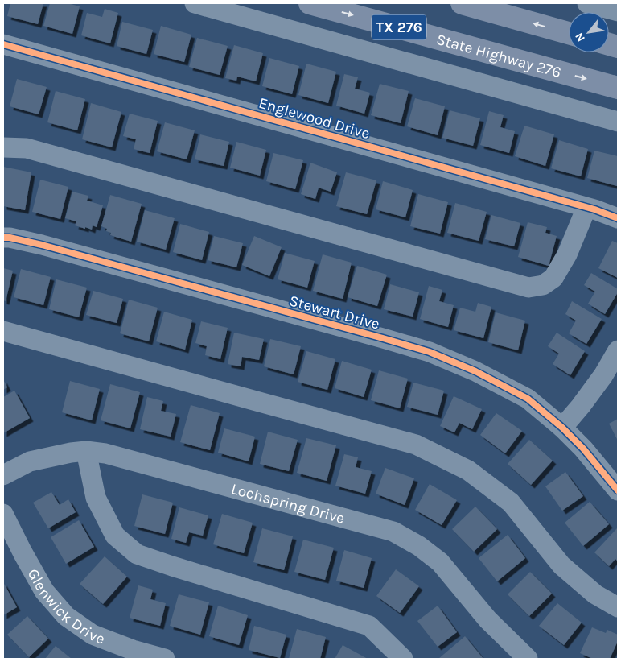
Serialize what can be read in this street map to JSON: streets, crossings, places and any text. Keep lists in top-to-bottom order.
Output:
{
  "streets": {
    "main road": ["TX 276", "State Highway 276"],
    "street": [
      "Englewood Drive",
      "Stewart Drive",
      "Lochspring Drive",
      "Glenwick Drive"
    ]
  },
  "north": "bottom left"
}
